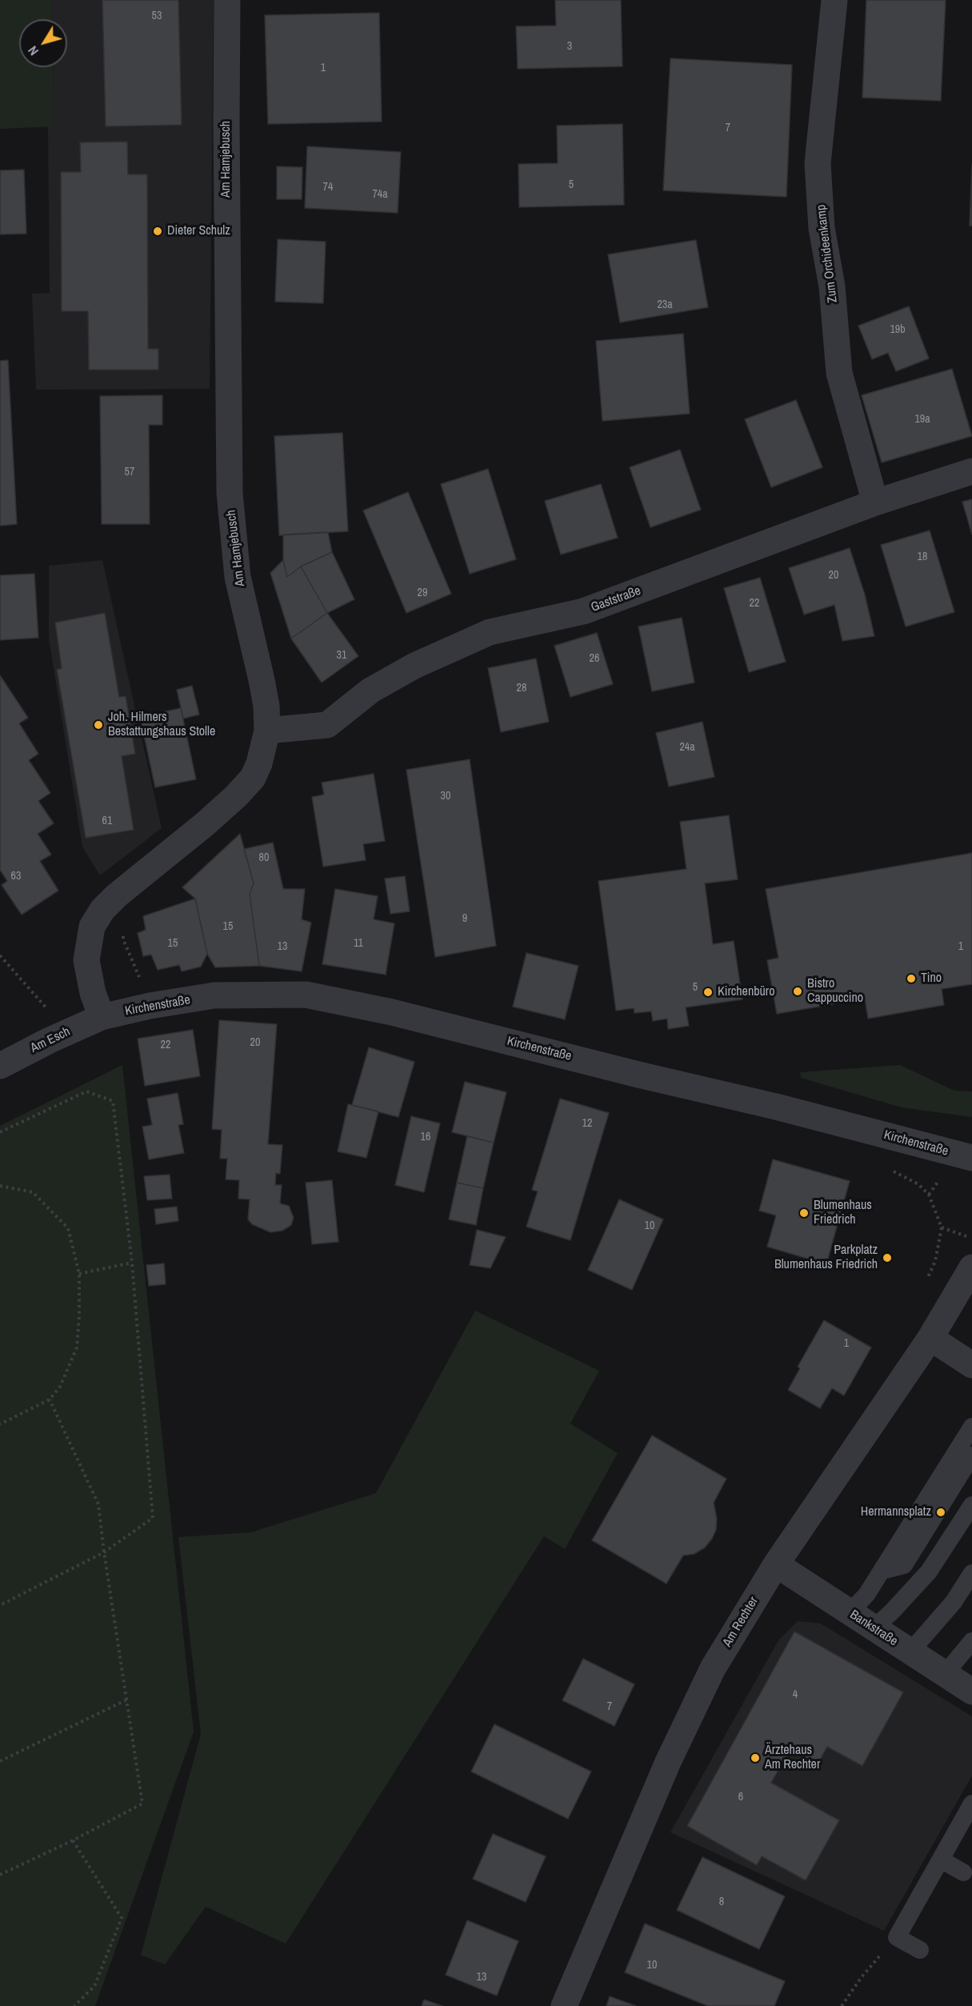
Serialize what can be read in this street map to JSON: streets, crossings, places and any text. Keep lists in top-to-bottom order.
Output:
{
  "streets": {
    "street": [
      "Am Hamjebusch",
      "Zum Orchideenkamp",
      "Gaststraße",
      "Kirchenstraße",
      "Am Esch",
      "Am Rechter",
      "Bankstraße"
    ]
  },
  "crossings": [
    ["Am Hamjebusch", "Gaststraße"],
    ["Am Hamjebusch", "Kirchenstraße"],
    ["Am Hamjebusch", "Am Esch"],
    ["Zum Orchideenkamp", "Gaststraße"],
    ["Kirchenstraße", "Am Esch"],
    ["Am Rechter", "Bankstraße"]
  ],
  "places": [
    "Dieter Schulz",
    "Joh. Hilmers Bestattungshaus Stolle",
    "Tino",
    "Bistro Cappuccino",
    "Kirchenbüro",
    "Blumenhaus Friedrich",
    "Parkplatz Blumenhaus Friedrich",
    "Hermannsplatz",
    "Ärztehaus Am Rechter"
  ],
  "house_numbers": [
    "53",
    "3",
    "1",
    "7",
    "5",
    "74",
    "74a",
    "23a",
    "19b",
    "19a",
    "57",
    "18",
    "20",
    "29",
    "22",
    "31",
    "26",
    "28",
    "24a",
    "30",
    "61",
    "80",
    "63",
    "9",
    "15",
    "15",
    "11",
    "13",
    "1",
    "5",
    "20",
    "22",
    "12",
    "16",
    "10",
    "1",
    "4",
    "7",
    "6",
    "8",
    "10",
    "13"
  ],
  "north": "bottom left"
}
